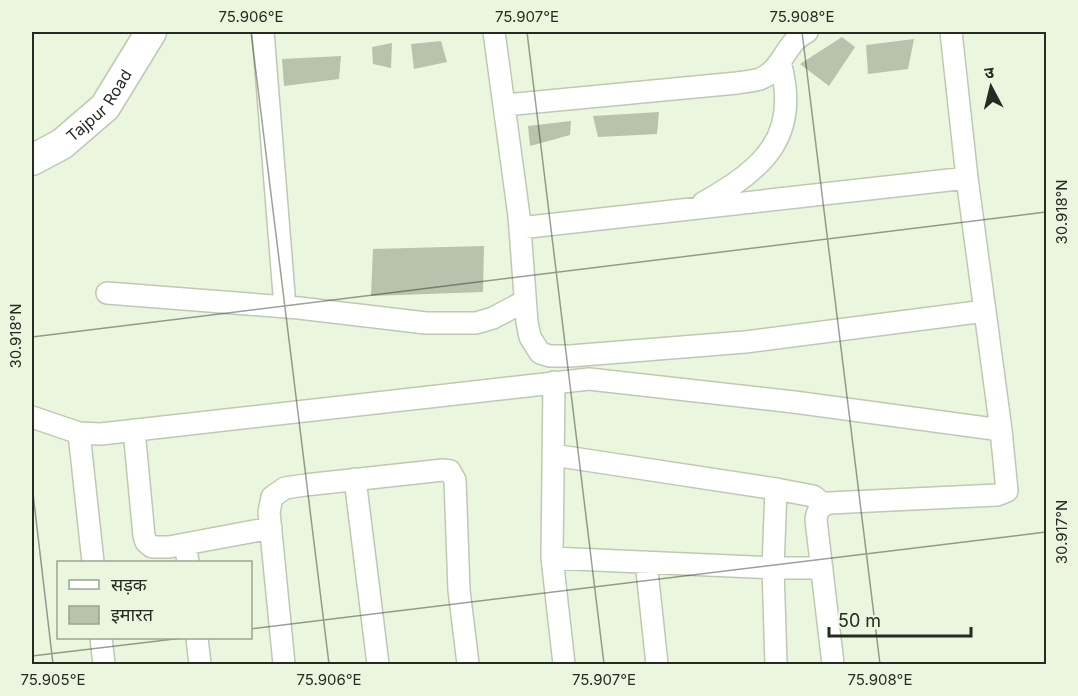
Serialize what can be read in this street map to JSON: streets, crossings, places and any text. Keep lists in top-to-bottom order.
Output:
{
  "streets": {
    "main road": ["Tajpur Road"]
  },
  "legend": ["सड़क", "इमारत"],
  "scale_bar": "50 m",
  "north": "top",
  "coordinates": [
    "75.906°E",
    "75.907°E",
    "75.908°E",
    "30.918°N",
    "30.917°N",
    "75.905°E"
  ]
}
